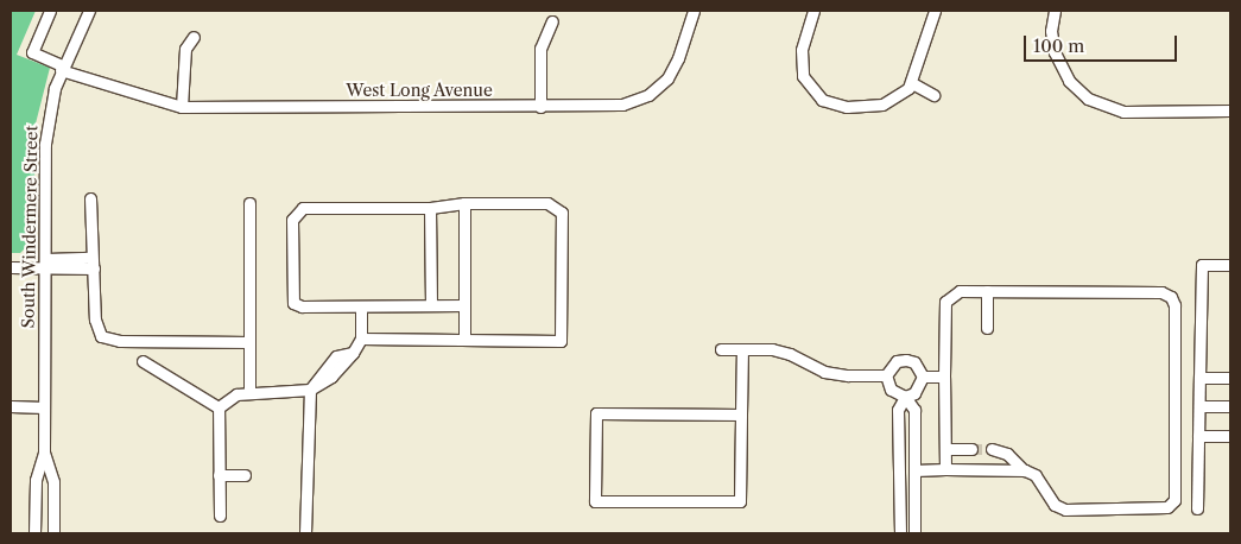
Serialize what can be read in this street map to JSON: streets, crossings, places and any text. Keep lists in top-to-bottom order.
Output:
{
  "streets": {
    "street": ["West Long Avenue", "South Windermere Street"]
  },
  "crossings": [
    ["West Long Avenue", "South Windermere Street"]
  ],
  "scale_bar": "100 m"
}
